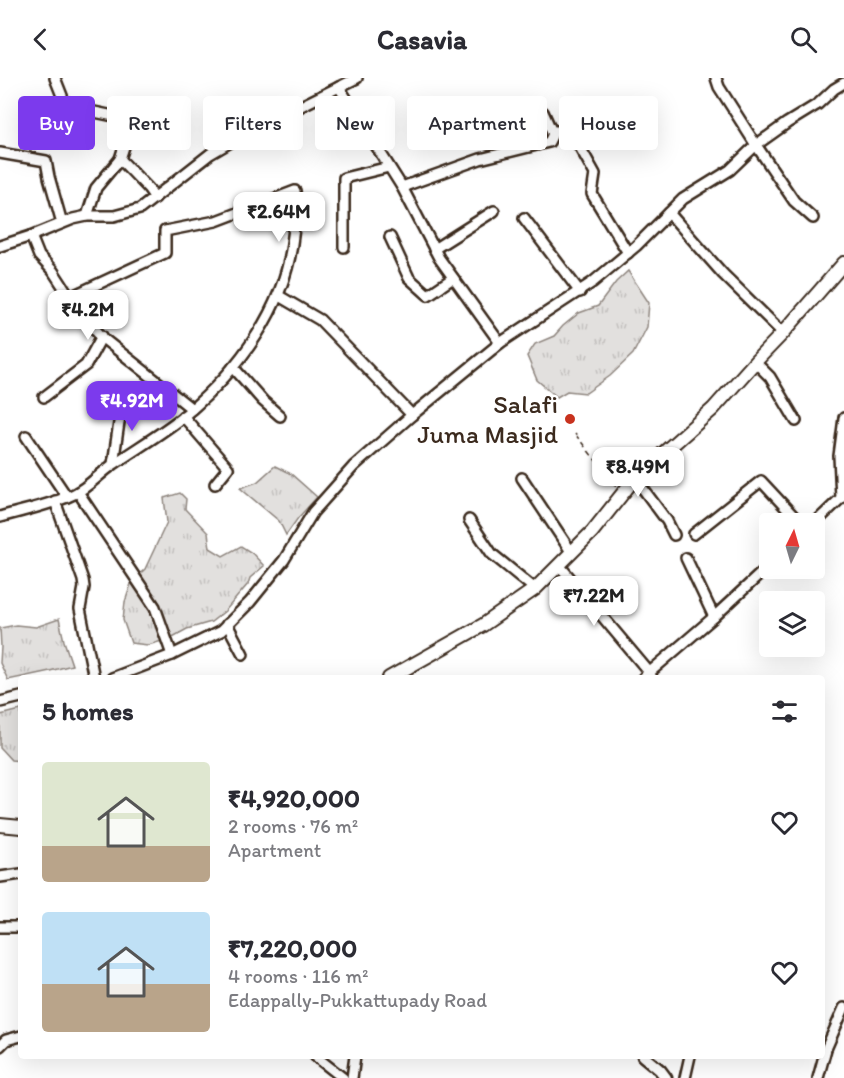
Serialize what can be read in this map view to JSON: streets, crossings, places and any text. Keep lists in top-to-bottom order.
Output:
{
  "places": ["Salafi Juma Masjid"],
  "north": "top",
  "page": {
    "header": "Casavia",
    "chip": [
      "Buy",
      "Rent",
      "Filters",
      "New",
      "Apartment",
      "House"
    ],
    "price": [
      "₹2.64M",
      "₹4.2M",
      "₹4.92M",
      "₹8.49M",
      "₹7.22M"
    ],
    "heading": "5 homes",
    "list": [
      {
        "name": "₹4,920,000",
        "note": "2 rooms · 76 m² · Apartment"
      },
      {
        "name": "₹7,220,000",
        "note": "4 rooms · 116 m² · Edappally-Pukkattupady Road"
      }
    ]
  }
}
